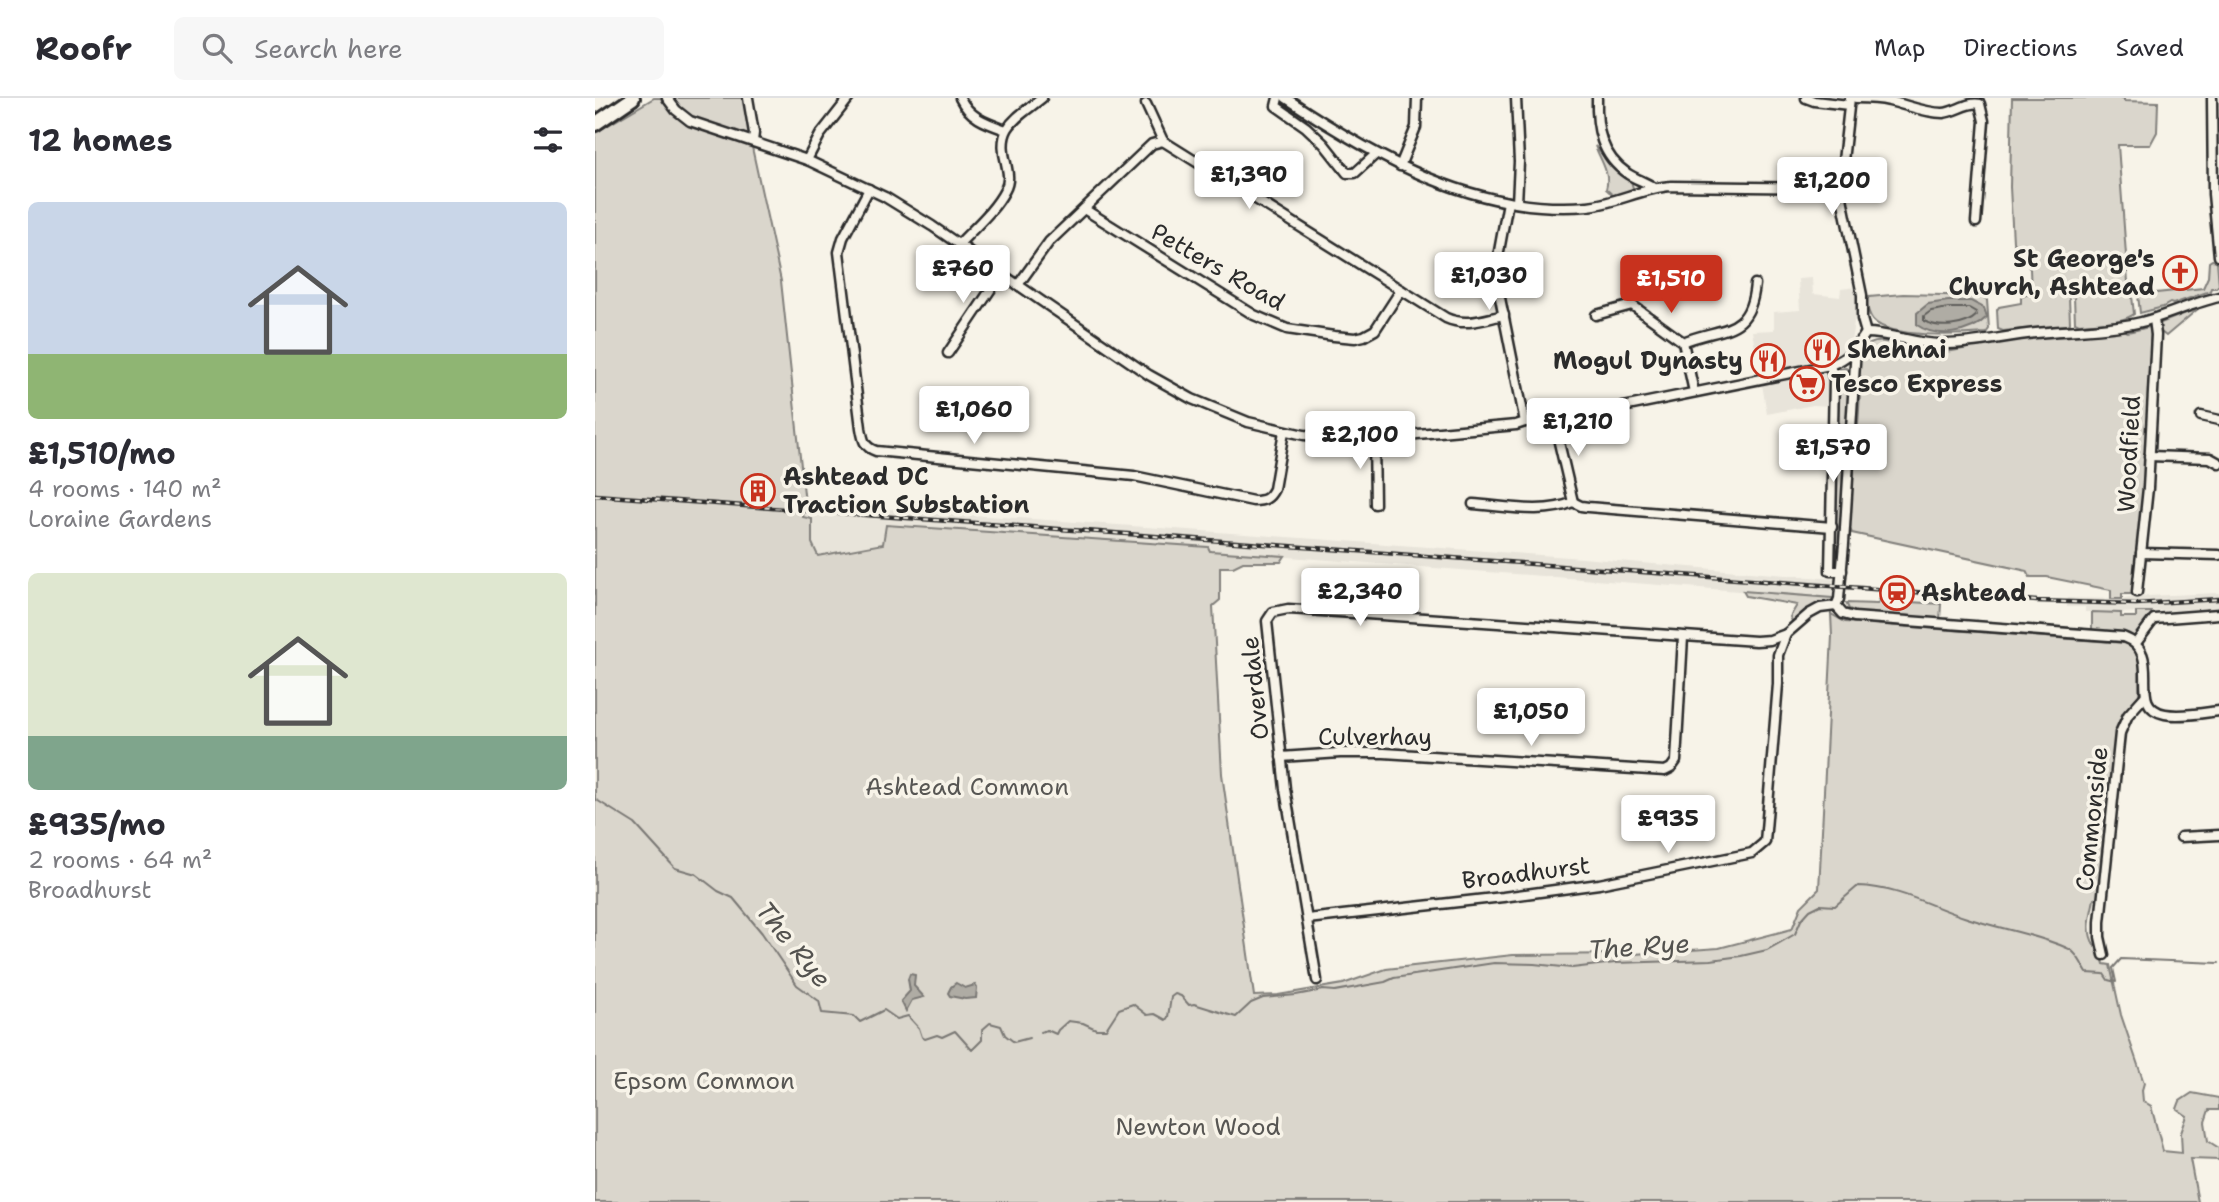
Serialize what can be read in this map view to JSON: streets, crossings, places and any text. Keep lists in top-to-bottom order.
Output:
{
  "streets": {
    "street": [
      "Petters Road",
      "Woodfield",
      "Overdale",
      "Culverhay",
      "Commonside",
      "Broadhurst"
    ]
  },
  "crossings": [
    ["Overdale", "Culverhay"],
    ["Overdale", "Broadhurst"]
  ],
  "water": ["The Rye"],
  "parks": ["Ashtead Common", "Epsom Common", "Newton Wood"],
  "places": {
    "church": ["St George's Church, Ashtead"],
    "restaurant": ["Shehnai", "Mogul Dynasty"],
    "supermarket": ["Tesco Express"],
    "building": ["Ashtead DC Traction Substation"],
    "station": ["Ashtead"]
  },
  "page": {
    "header": "Roofr",
    "search": "Search here",
    "nav": ["Map", "Directions", "Saved"],
    "heading": "12 homes",
    "price": [
      "£1,390",
      "£1,200",
      "£760",
      "£1,030",
      "£1,510",
      "£1,060",
      "£1,210",
      "£2,100",
      "£1,570",
      "£2,340",
      "£1,050",
      "£935"
    ],
    "list": [
      {
        "name": "£1,510/mo",
        "note": "4 rooms · 140 m² · Loraine Gardens"
      },
      {
        "name": "£935/mo",
        "note": "2 rooms · 64 m² · Broadhurst"
      }
    ]
  }
}
